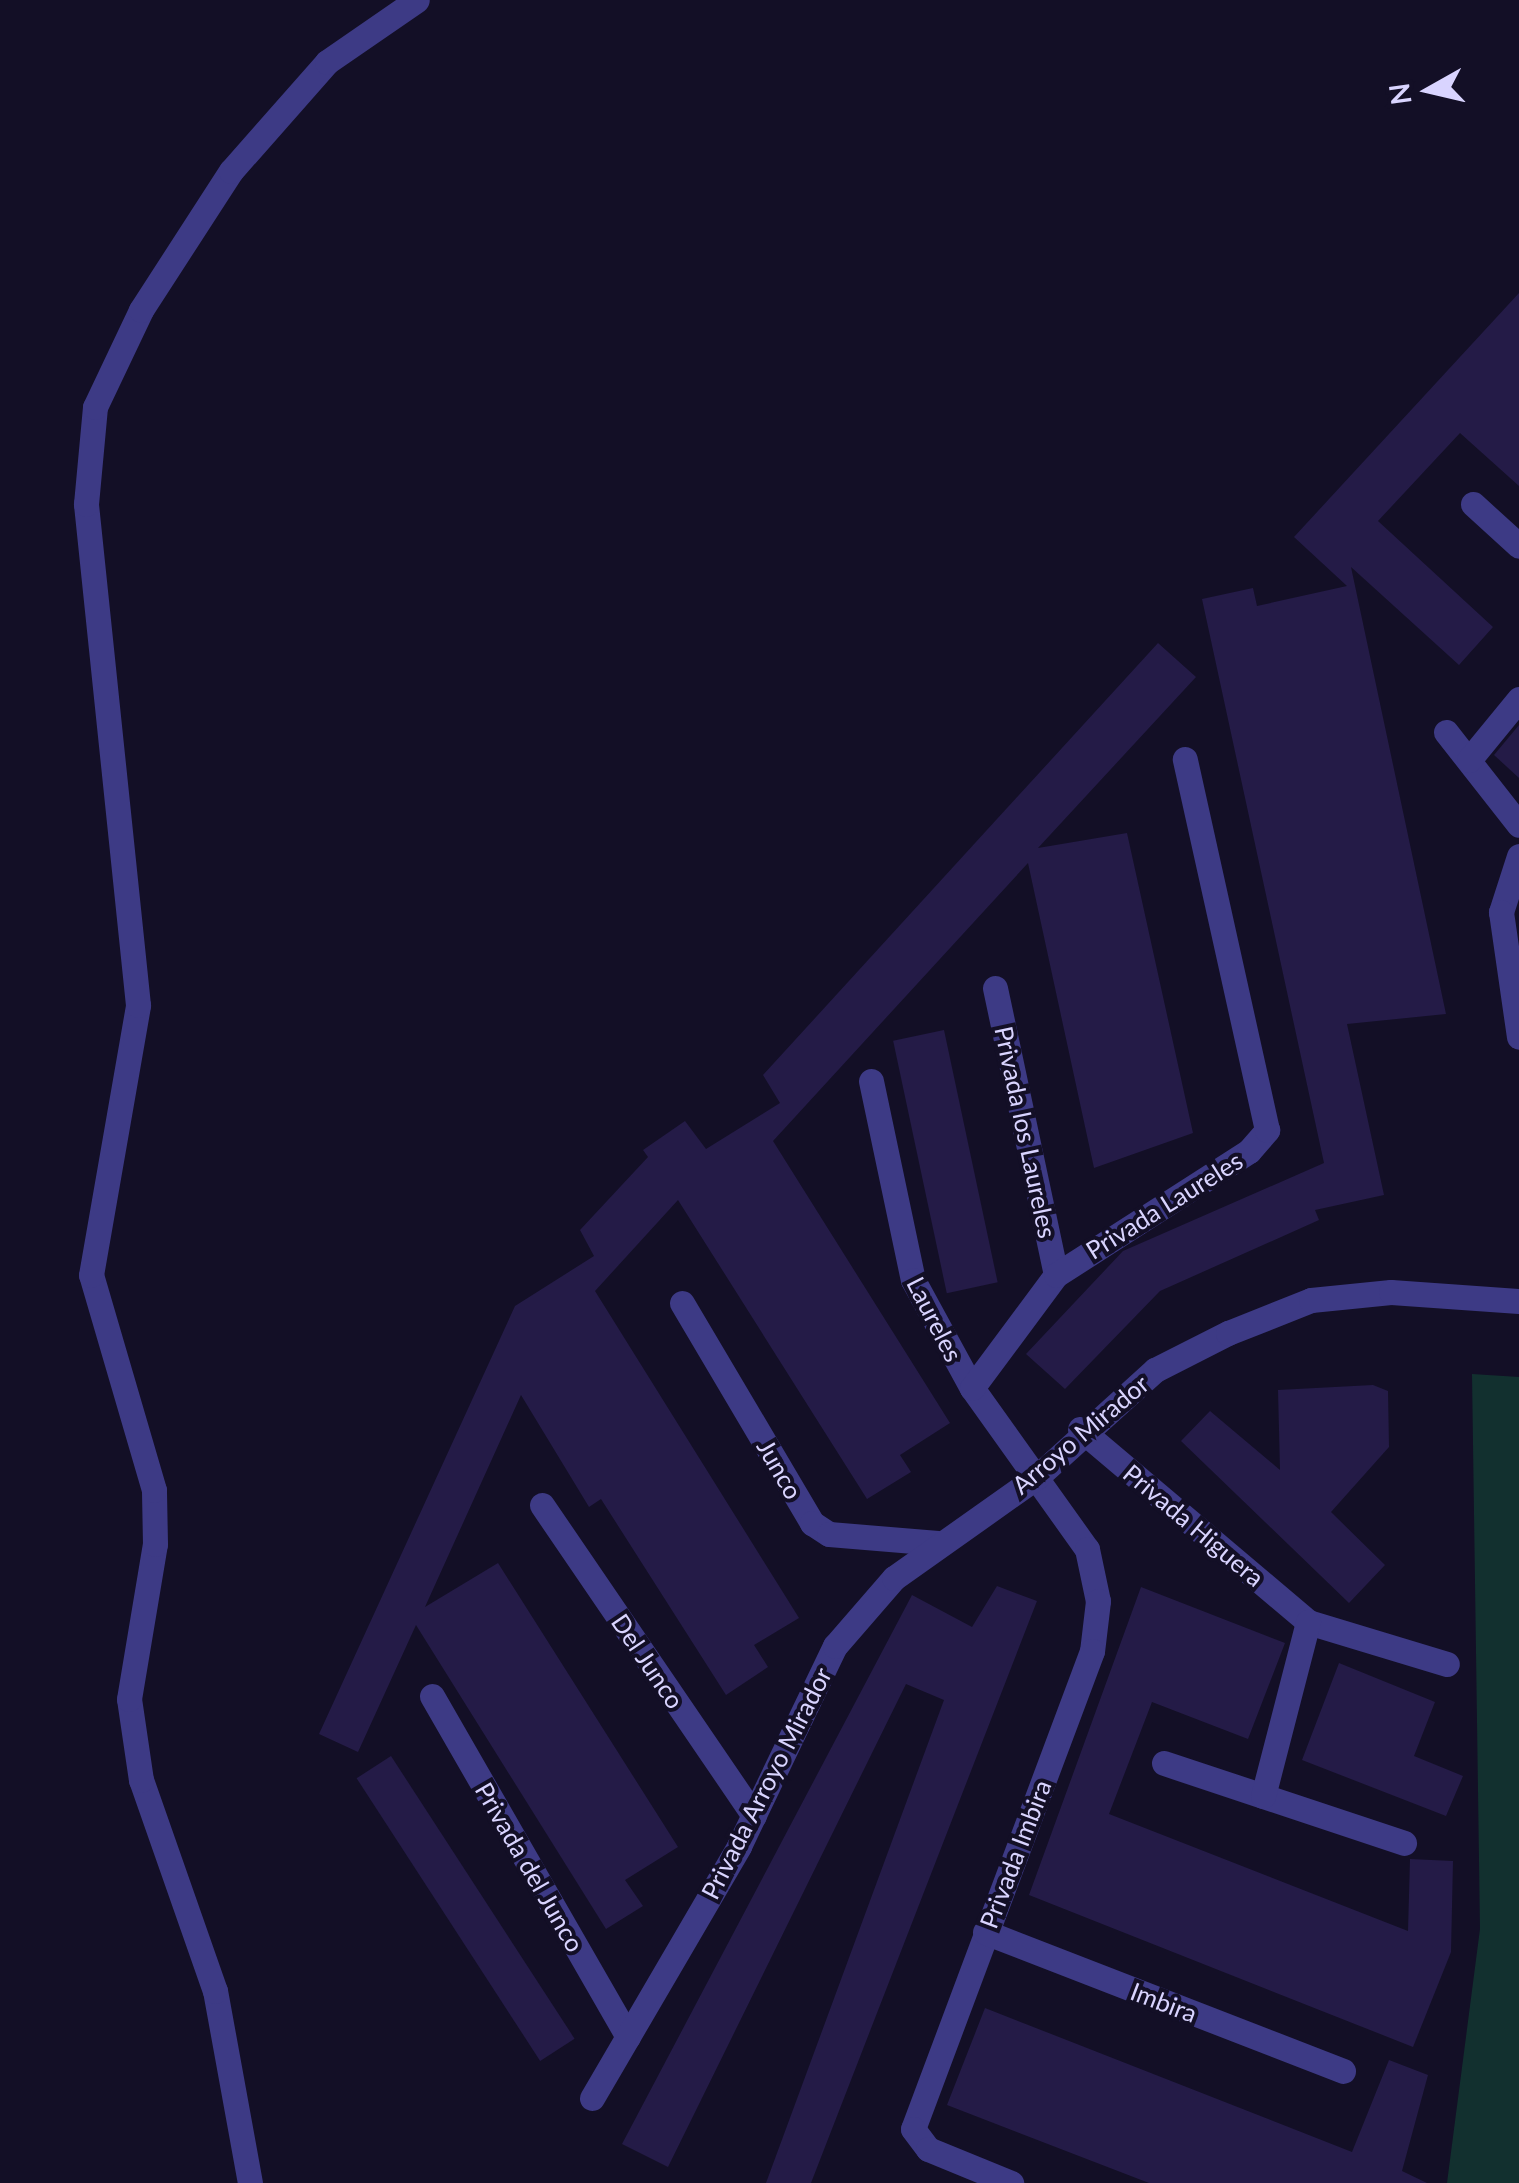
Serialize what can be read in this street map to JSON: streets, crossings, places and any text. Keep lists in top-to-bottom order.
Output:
{
  "streets": {
    "street": [
      "Privada los Laureles",
      "Privada Laureles",
      "Laureles",
      "Arroyo Mirador",
      "Junco",
      "Privada Higuera",
      "Del Junco",
      "Privada Arroyo Mirador",
      "Privada Imbira",
      "Privada del Junco",
      "Imbira"
    ]
  },
  "crossings": [
    ["Privada los Laureles", "Privada Laureles"],
    ["Privada Laureles", "Laureles"],
    ["Laureles", "Arroyo Mirador"],
    ["Laureles", "Privada Imbira"],
    ["Arroyo Mirador", "Junco"],
    ["Arroyo Mirador", "Privada Higuera"],
    ["Arroyo Mirador", "Privada Arroyo Mirador"],
    ["Arroyo Mirador", "Privada Imbira"],
    ["Junco", "Privada Arroyo Mirador"],
    ["Del Junco", "Privada Arroyo Mirador"],
    ["Privada Arroyo Mirador", "Privada del Junco"],
    ["Privada Imbira", "Imbira"]
  ],
  "north": "left"
}
